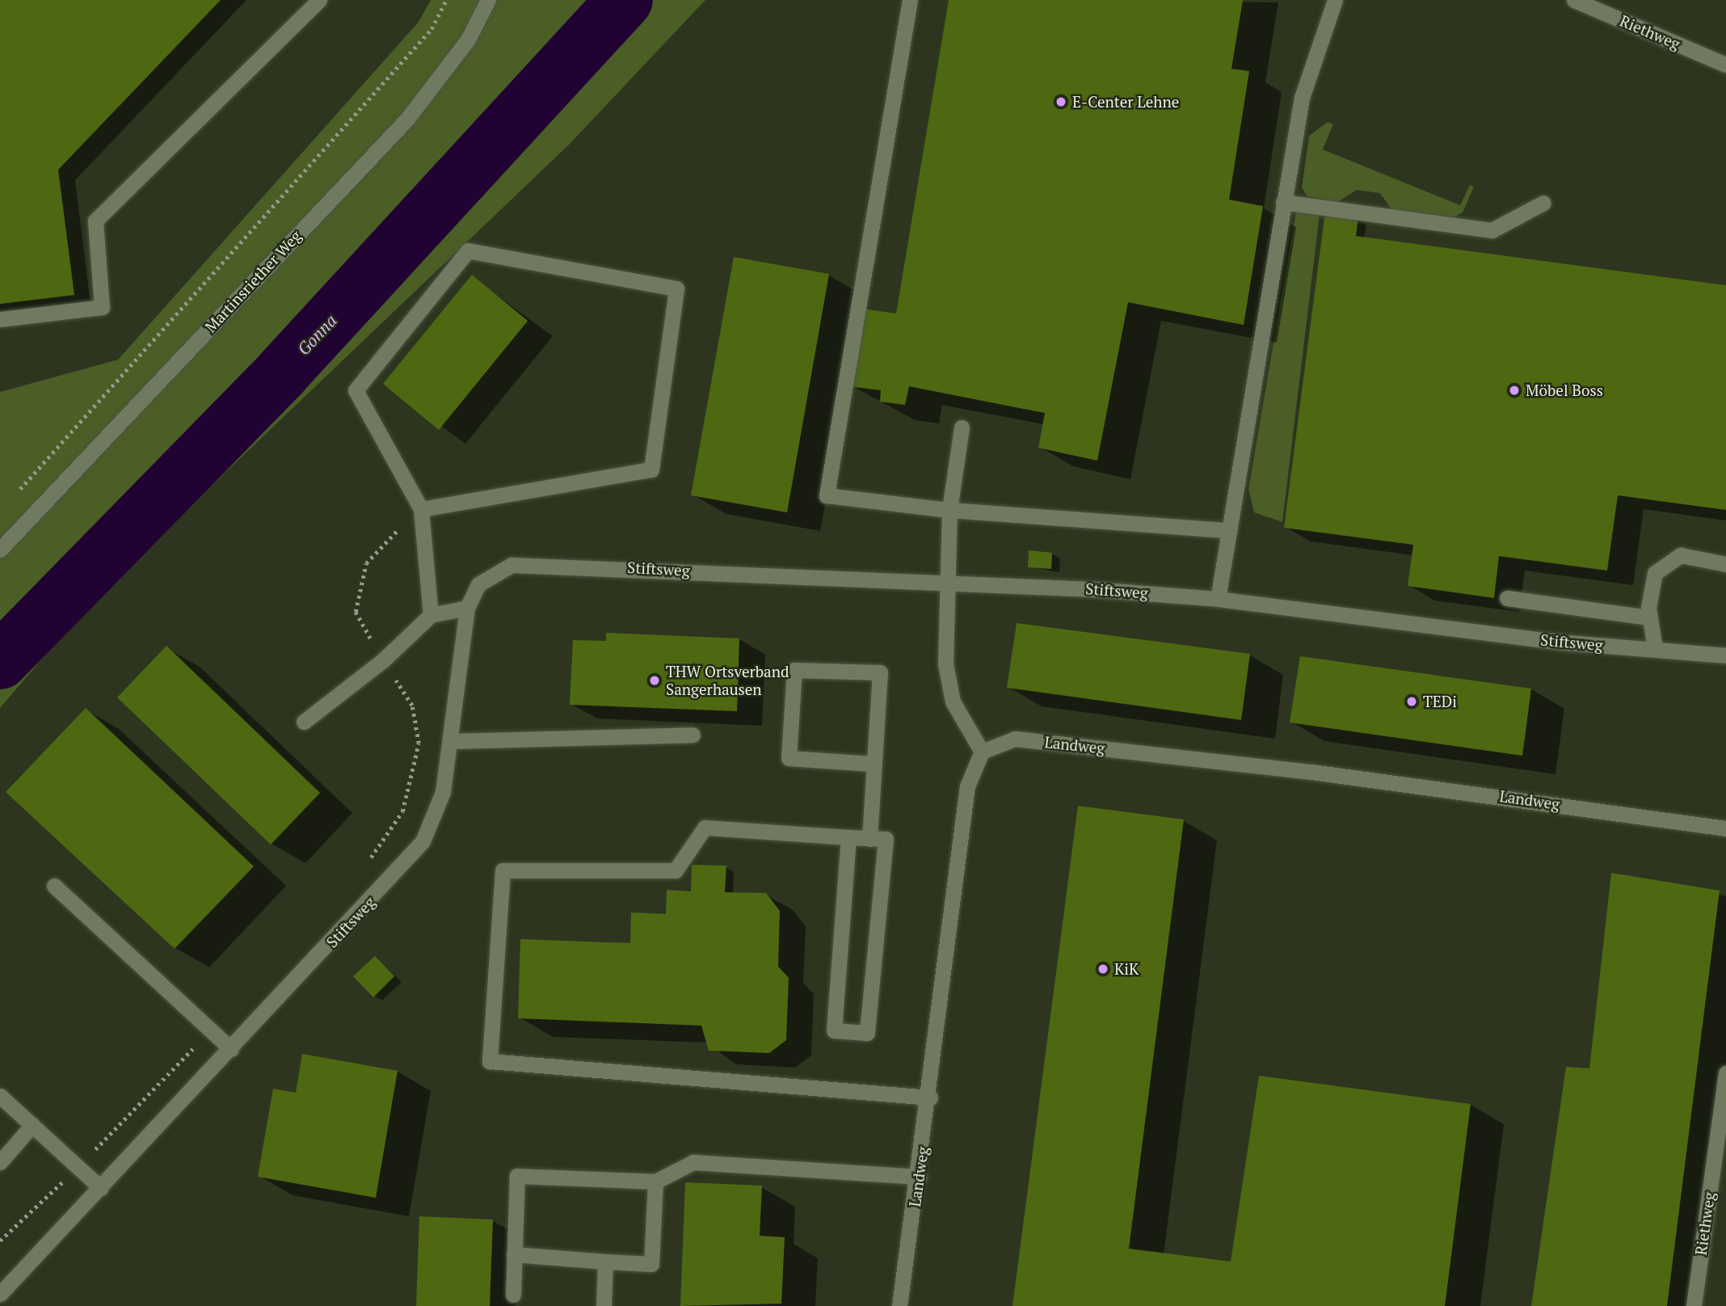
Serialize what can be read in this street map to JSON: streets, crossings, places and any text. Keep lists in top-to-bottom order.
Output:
{
  "streets": {
    "street": [
      "Riethweg",
      "Martinsriether Weg",
      "Stiftsweg",
      "Landweg"
    ]
  },
  "water": ["Gonna"],
  "places": [
    "E-Center Lehne",
    "Möbel Boss",
    "THW Ortsverband Sangerhausen",
    "TEDi",
    "KiK"
  ]
}
